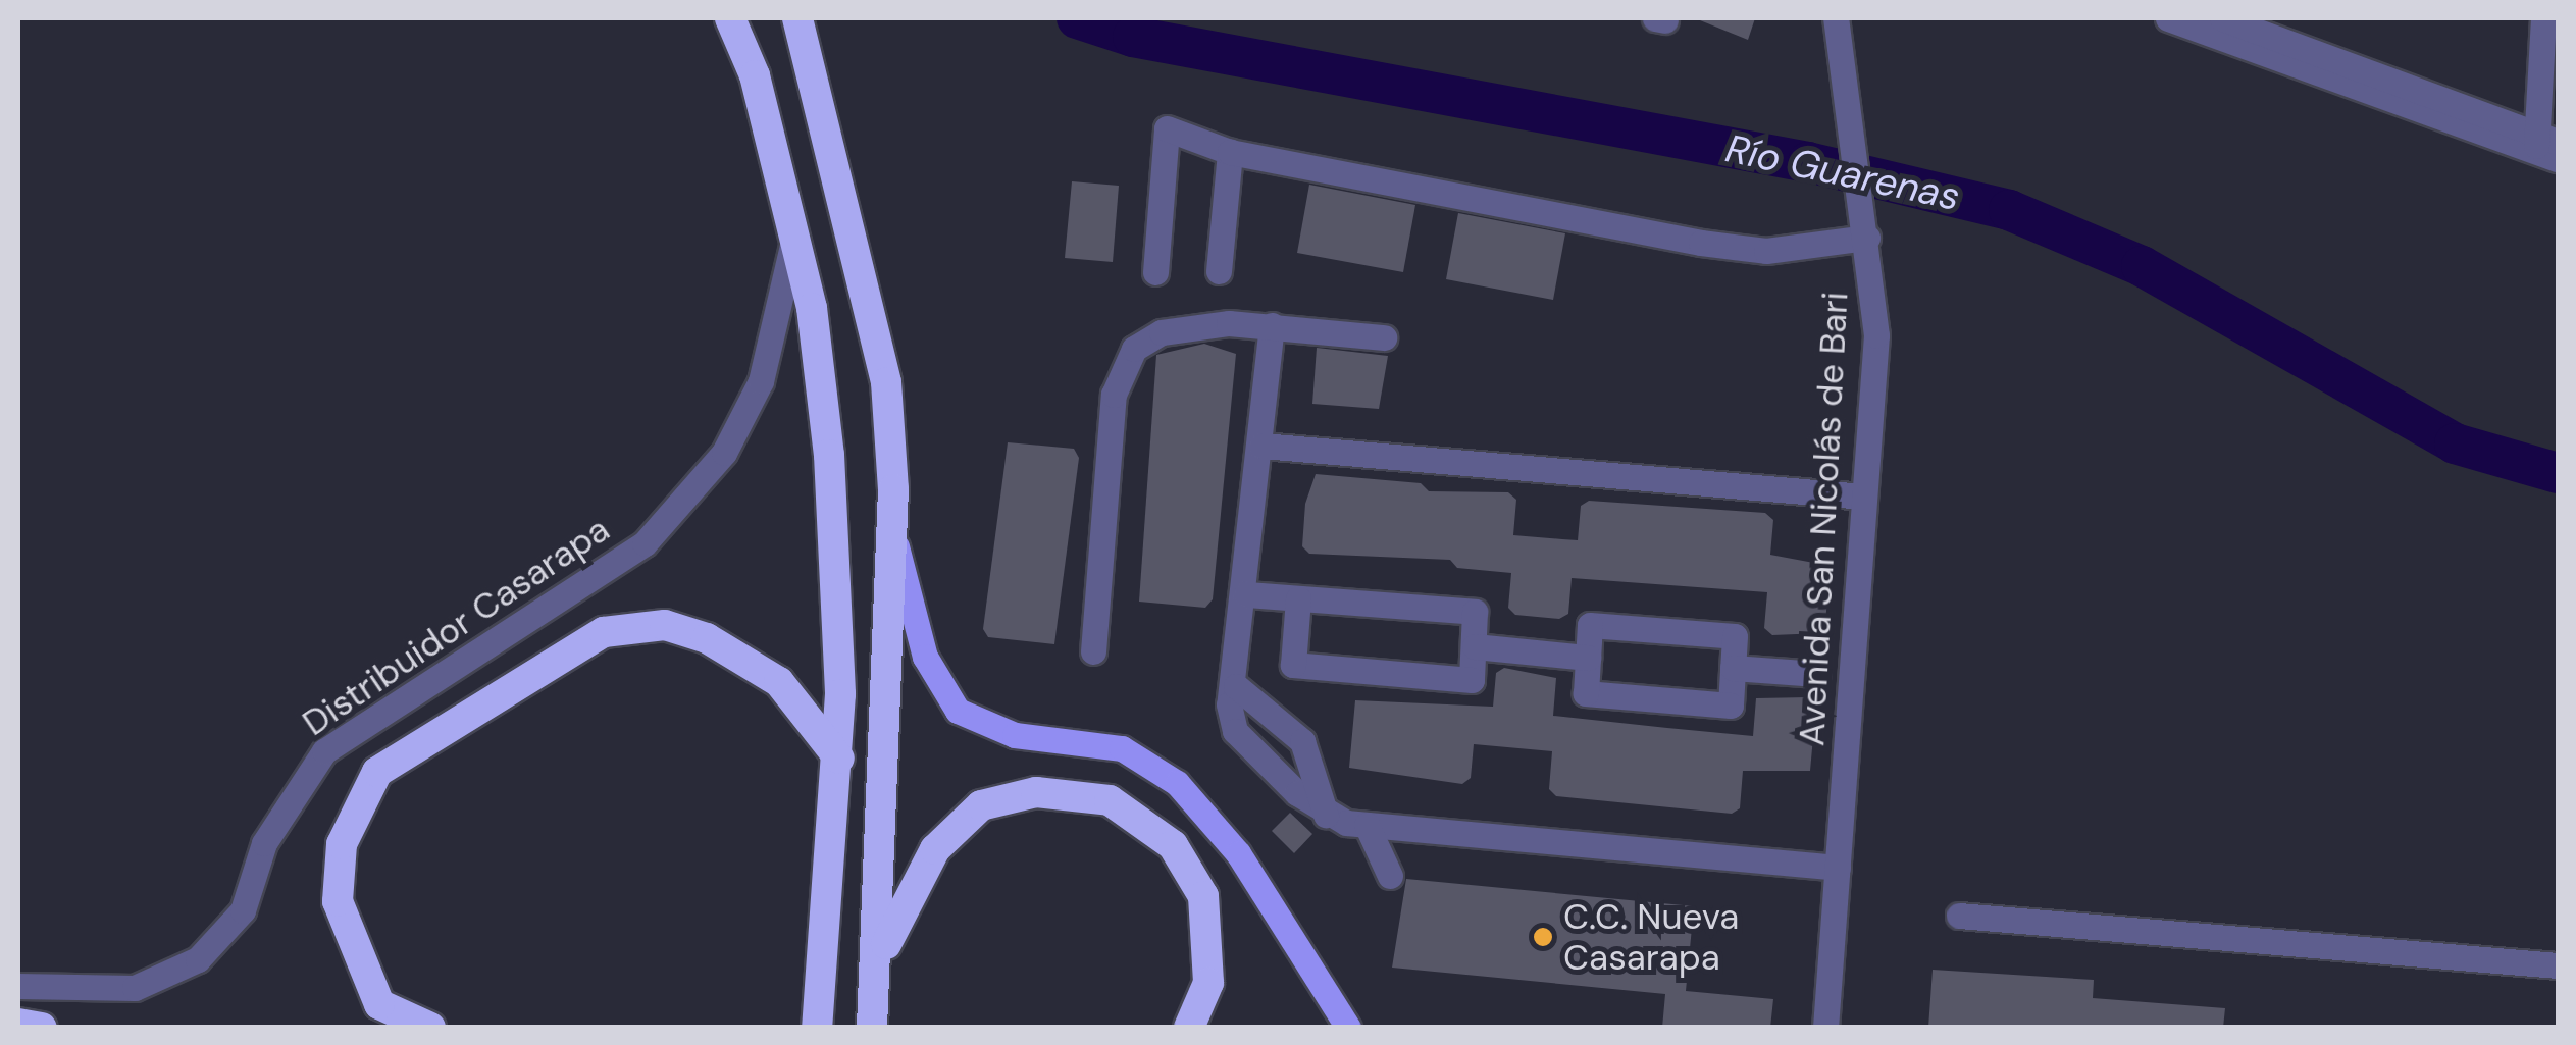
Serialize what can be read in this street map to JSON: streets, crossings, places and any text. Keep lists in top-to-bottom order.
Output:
{
  "streets": {
    "street": ["Avenida San Nicolás de Bari", "Distribuidor Casarapa"]
  },
  "water": ["Río Guarenas"],
  "places": ["C.C. Nueva Casarapa"]
}
